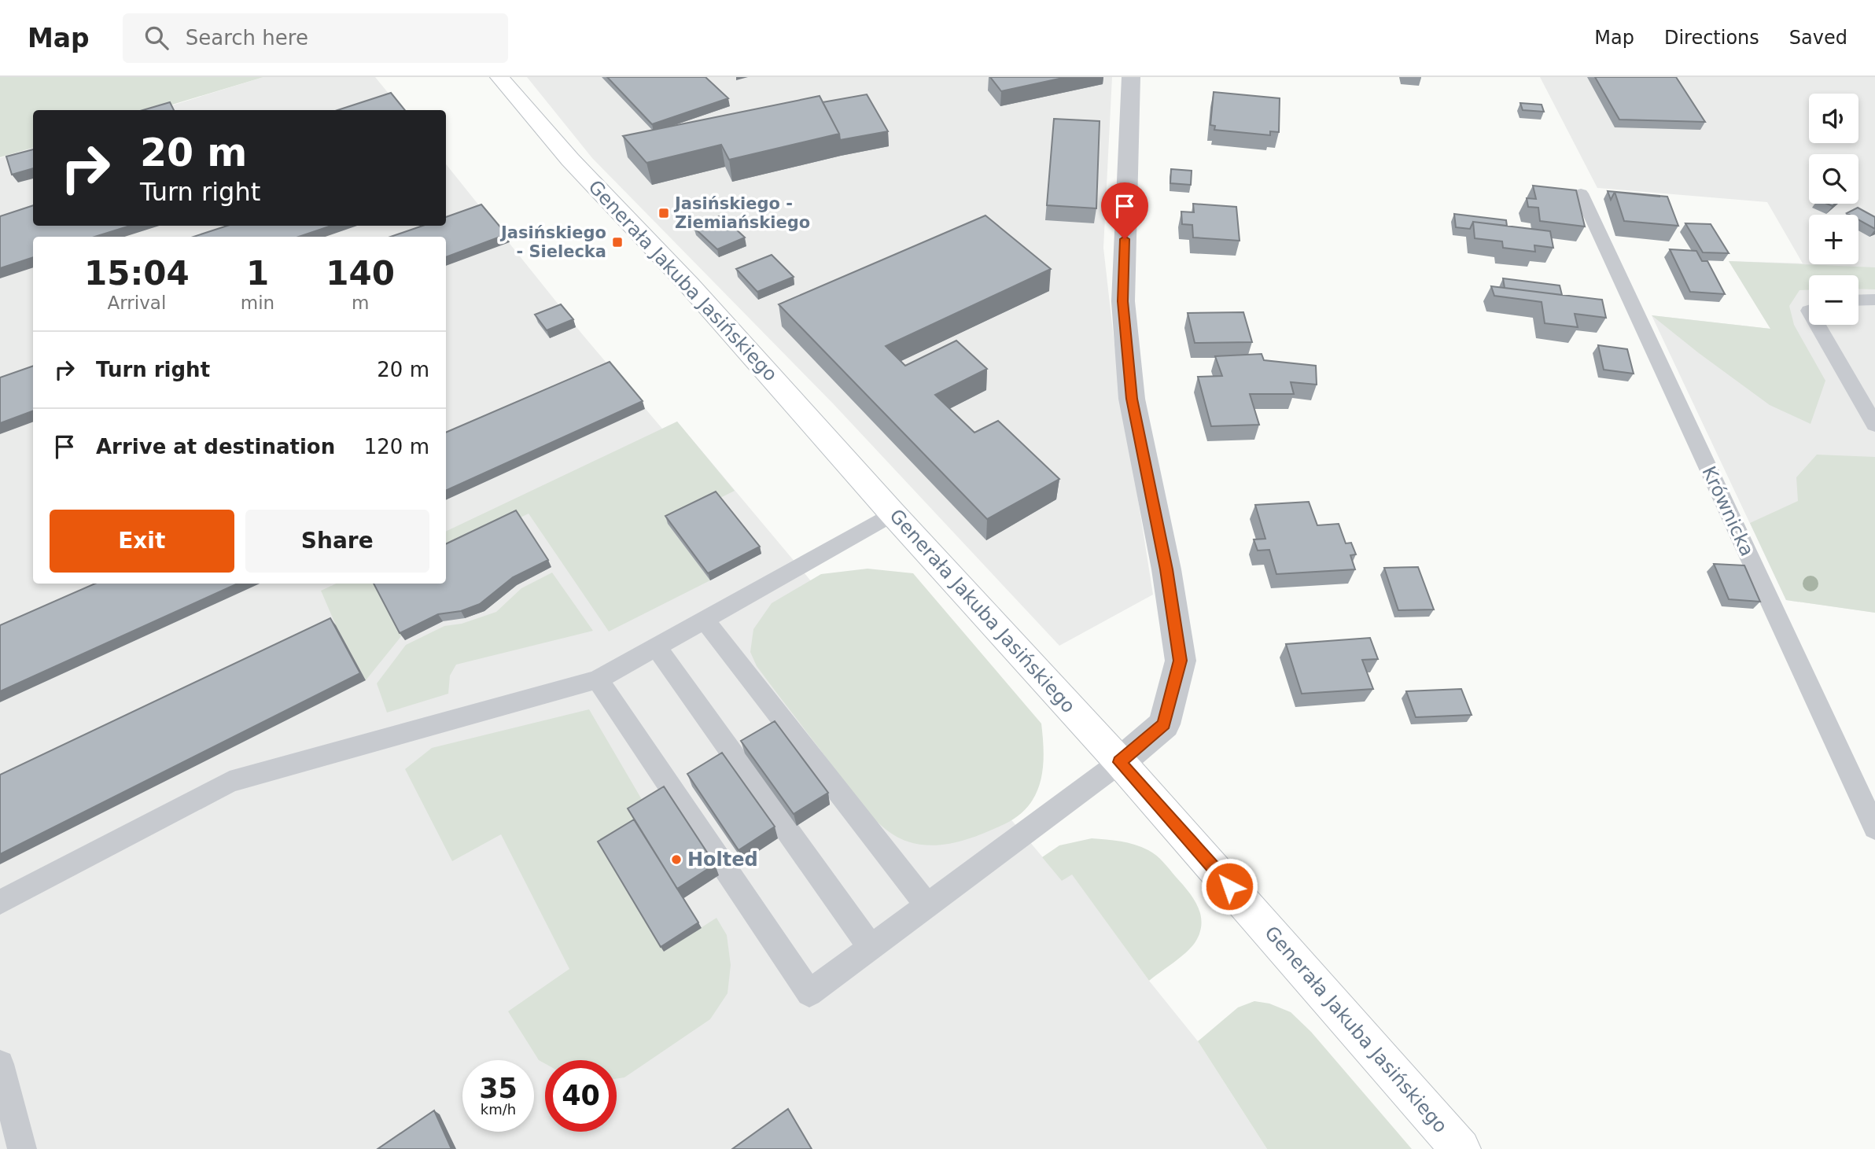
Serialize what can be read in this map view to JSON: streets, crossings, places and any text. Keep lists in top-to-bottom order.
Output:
{
  "streets": {
    "street": ["Generała Jakuba Jasińskiego"],
    "lane": ["Krównicka"]
  },
  "places": {
    "transit": ["Jasińskiego - Ziemiańskiego", "Jasińskiego - Sielecka"],
    "other": ["Holted"]
  },
  "page": {
    "header": "Map",
    "search": "Search here",
    "nav": ["Map", "Directions", "Saved"],
    "map_buttons": ["+", "−"],
    "turn": ["20 m", "Turn right"],
    "eta": [
      "15:04",
      "Arrival",
      "1",
      "min",
      "140",
      "m"
    ],
    "list": [
      {
        "name": "Turn right",
        "value": "20 m"
      },
      {
        "name": "Arrive at destination",
        "value": "120 m"
      }
    ],
    "buttons": ["Exit", "Share"],
    "speed": "35 km/h",
    "limit": "40"
  }
}
